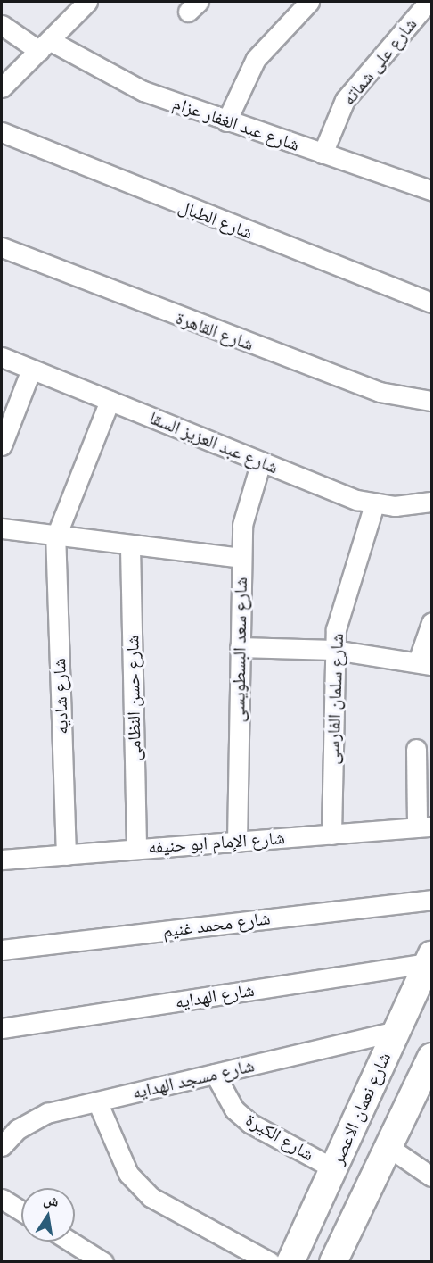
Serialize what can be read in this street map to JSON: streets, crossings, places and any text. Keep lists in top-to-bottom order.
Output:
{
  "streets": {
    "main road": ["شارع نعمان الاعصر"],
    "street": [
      "شارع على شماته",
      "شارع عبد الغفار عزام",
      "شارع الطبال",
      "شارع القاهرة",
      "شارع عبد العزيز السقا",
      "شارع سعد البسطويسى",
      "شارع شاديه",
      "شارع حسن النظامى",
      "شارع سلمان الفارسى",
      "شارع الإمام ابو حنيفه",
      "شارع محمد غنيم",
      "شارع الهدايه",
      "شارع مسجد الهدايه",
      "شارع الكيرة"
    ]
  },
  "crossings": [
    ["شارع على شماته", "شارع عبد الغفار عزام"],
    ["شارع عبد العزيز السقا", "شارع سعد البسطويسى"],
    ["شارع عبد العزيز السقا", "شارع سلمان الفارسى"],
    ["شارع سعد البسطويسى", "شارع الإمام ابو حنيفه"],
    ["شارع شاديه", "شارع الإمام ابو حنيفه"],
    ["شارع حسن النظامى", "شارع الإمام ابو حنيفه"],
    ["شارع سلمان الفارسى", "شارع الإمام ابو حنيفه"],
    ["شارع الهدايه", "شارع نعمان الاعصر"],
    ["شارع مسجد الهدايه", "شارع نعمان الاعصر"],
    ["شارع مسجد الهدايه", "شارع الكيرة"],
    ["شارع نعمان الاعصر", "شارع الكيرة"]
  ],
  "north": "top"
}
